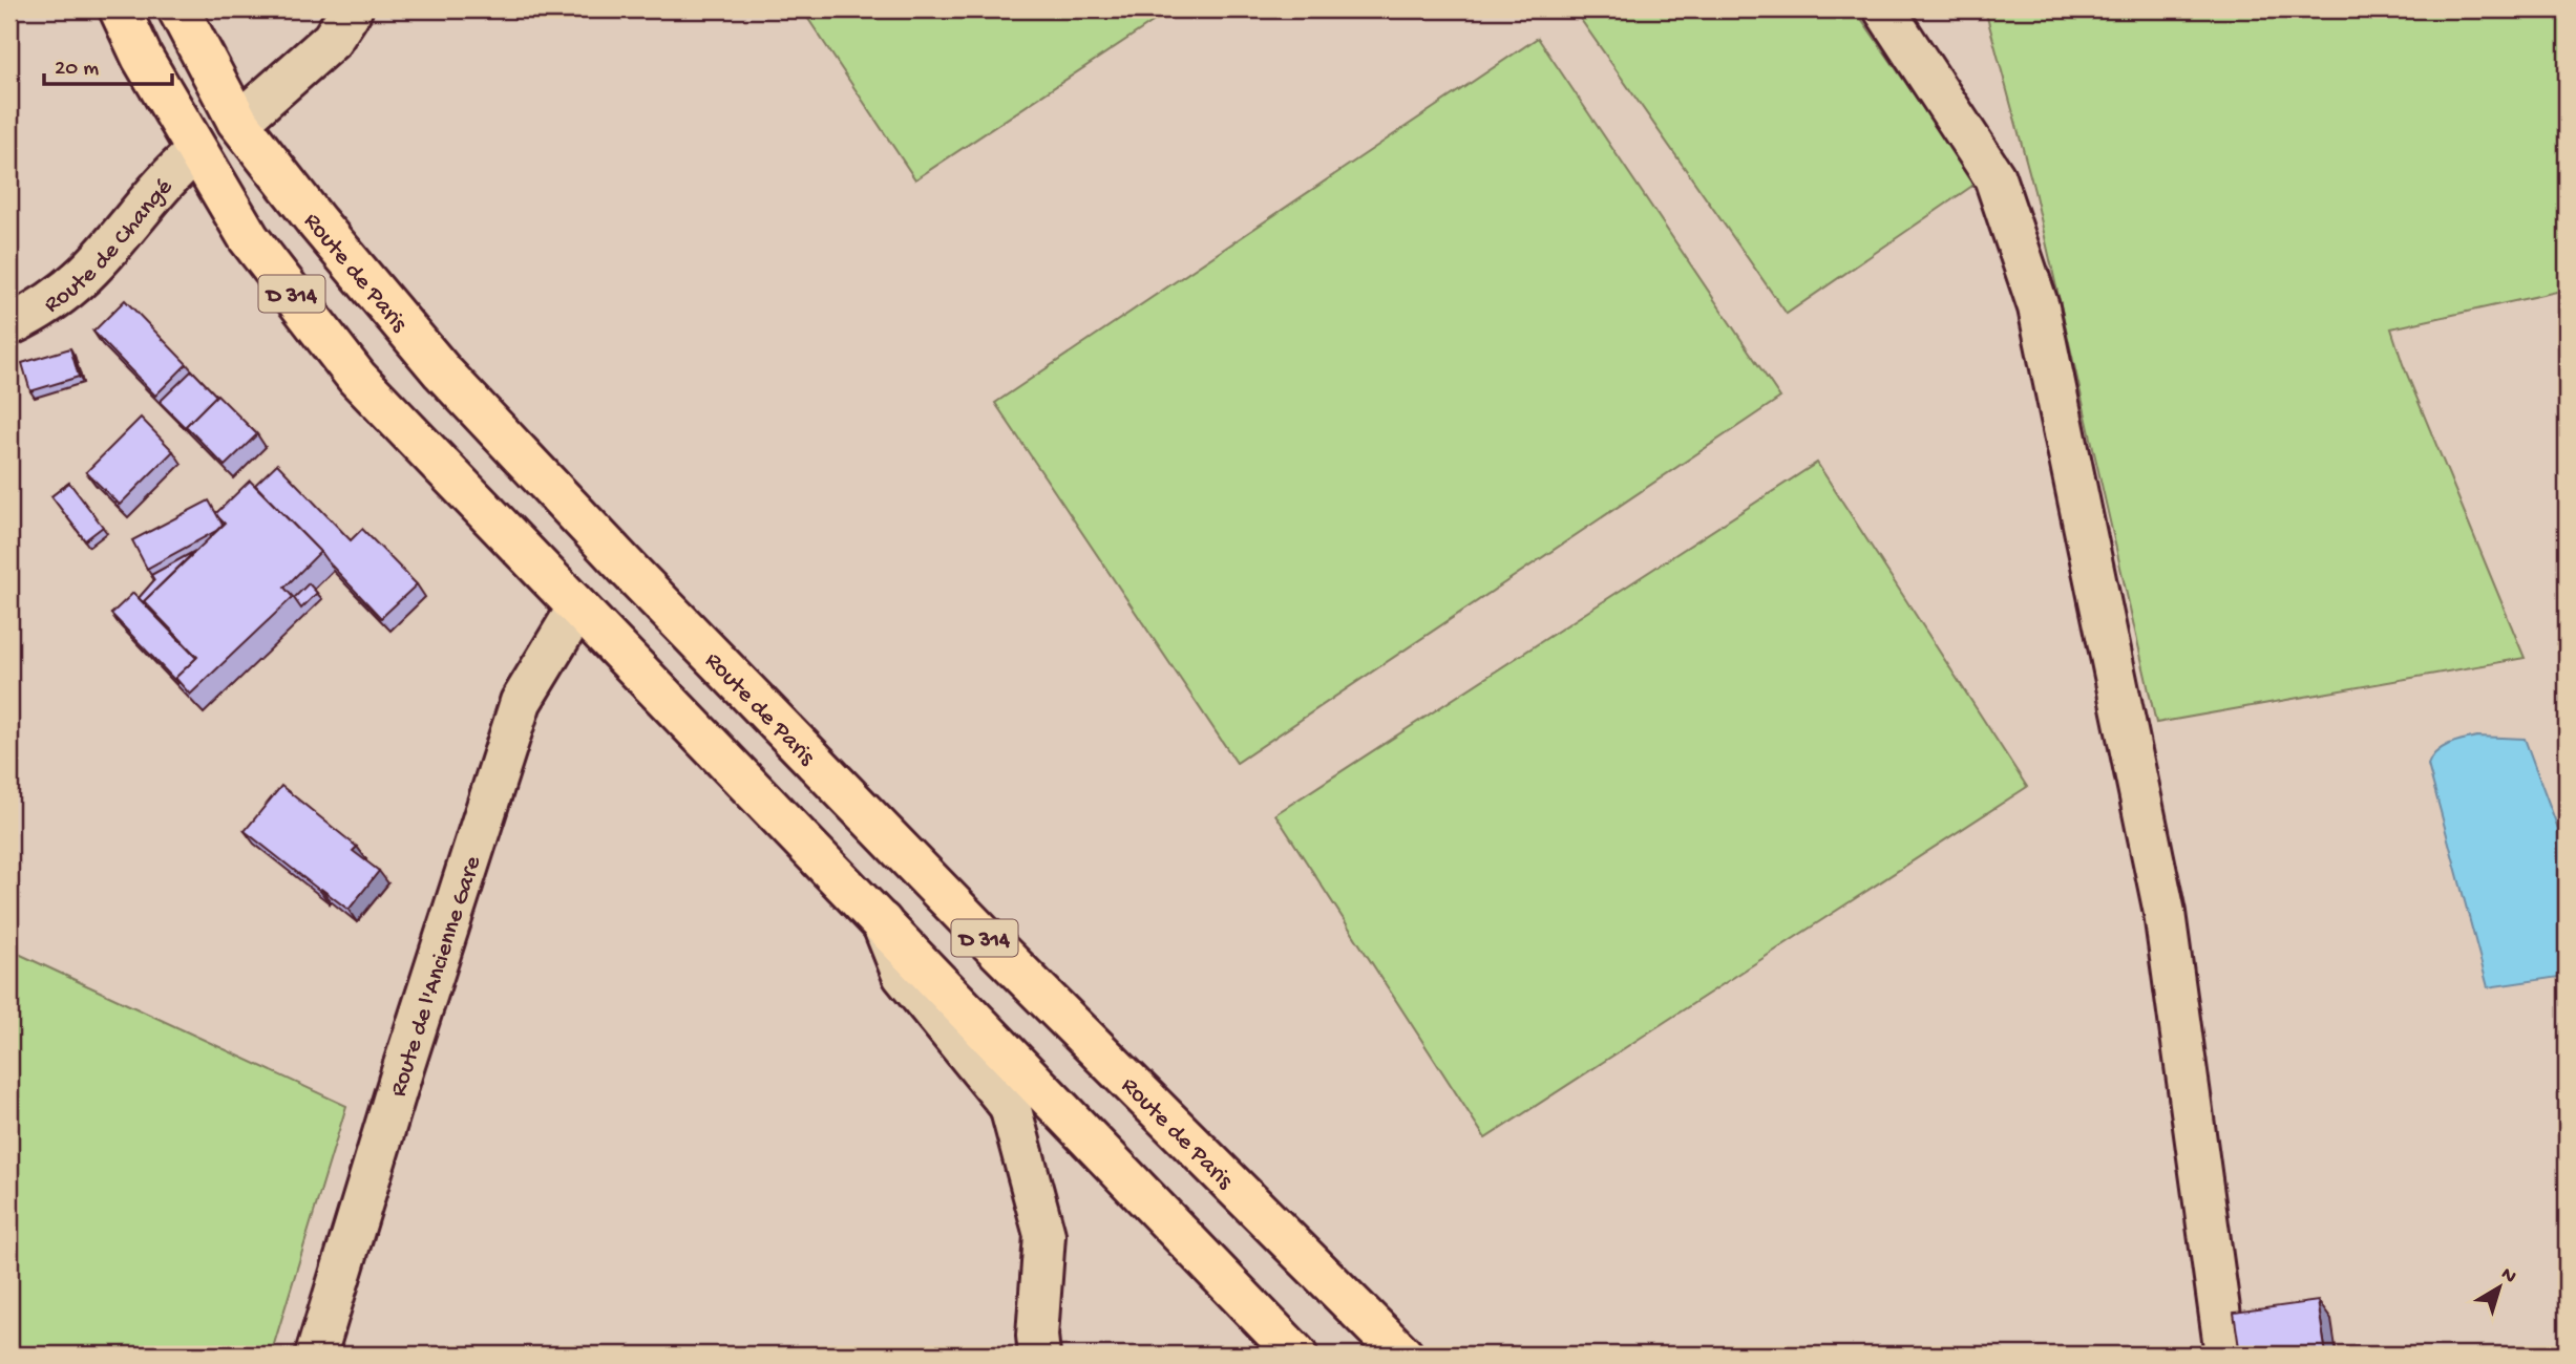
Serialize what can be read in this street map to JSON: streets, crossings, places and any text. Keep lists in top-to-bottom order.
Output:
{
  "streets": {
    "main road": ["Route de Paris", "D 314"],
    "street": ["Route de Changé", "Route de l'Ancienne Gare"]
  },
  "crossings": [
    ["Route de Changé", "D 314"],
    ["D 314", "Route de l'Ancienne Gare"]
  ],
  "scale_bar": "20 m",
  "north": "top right"
}
